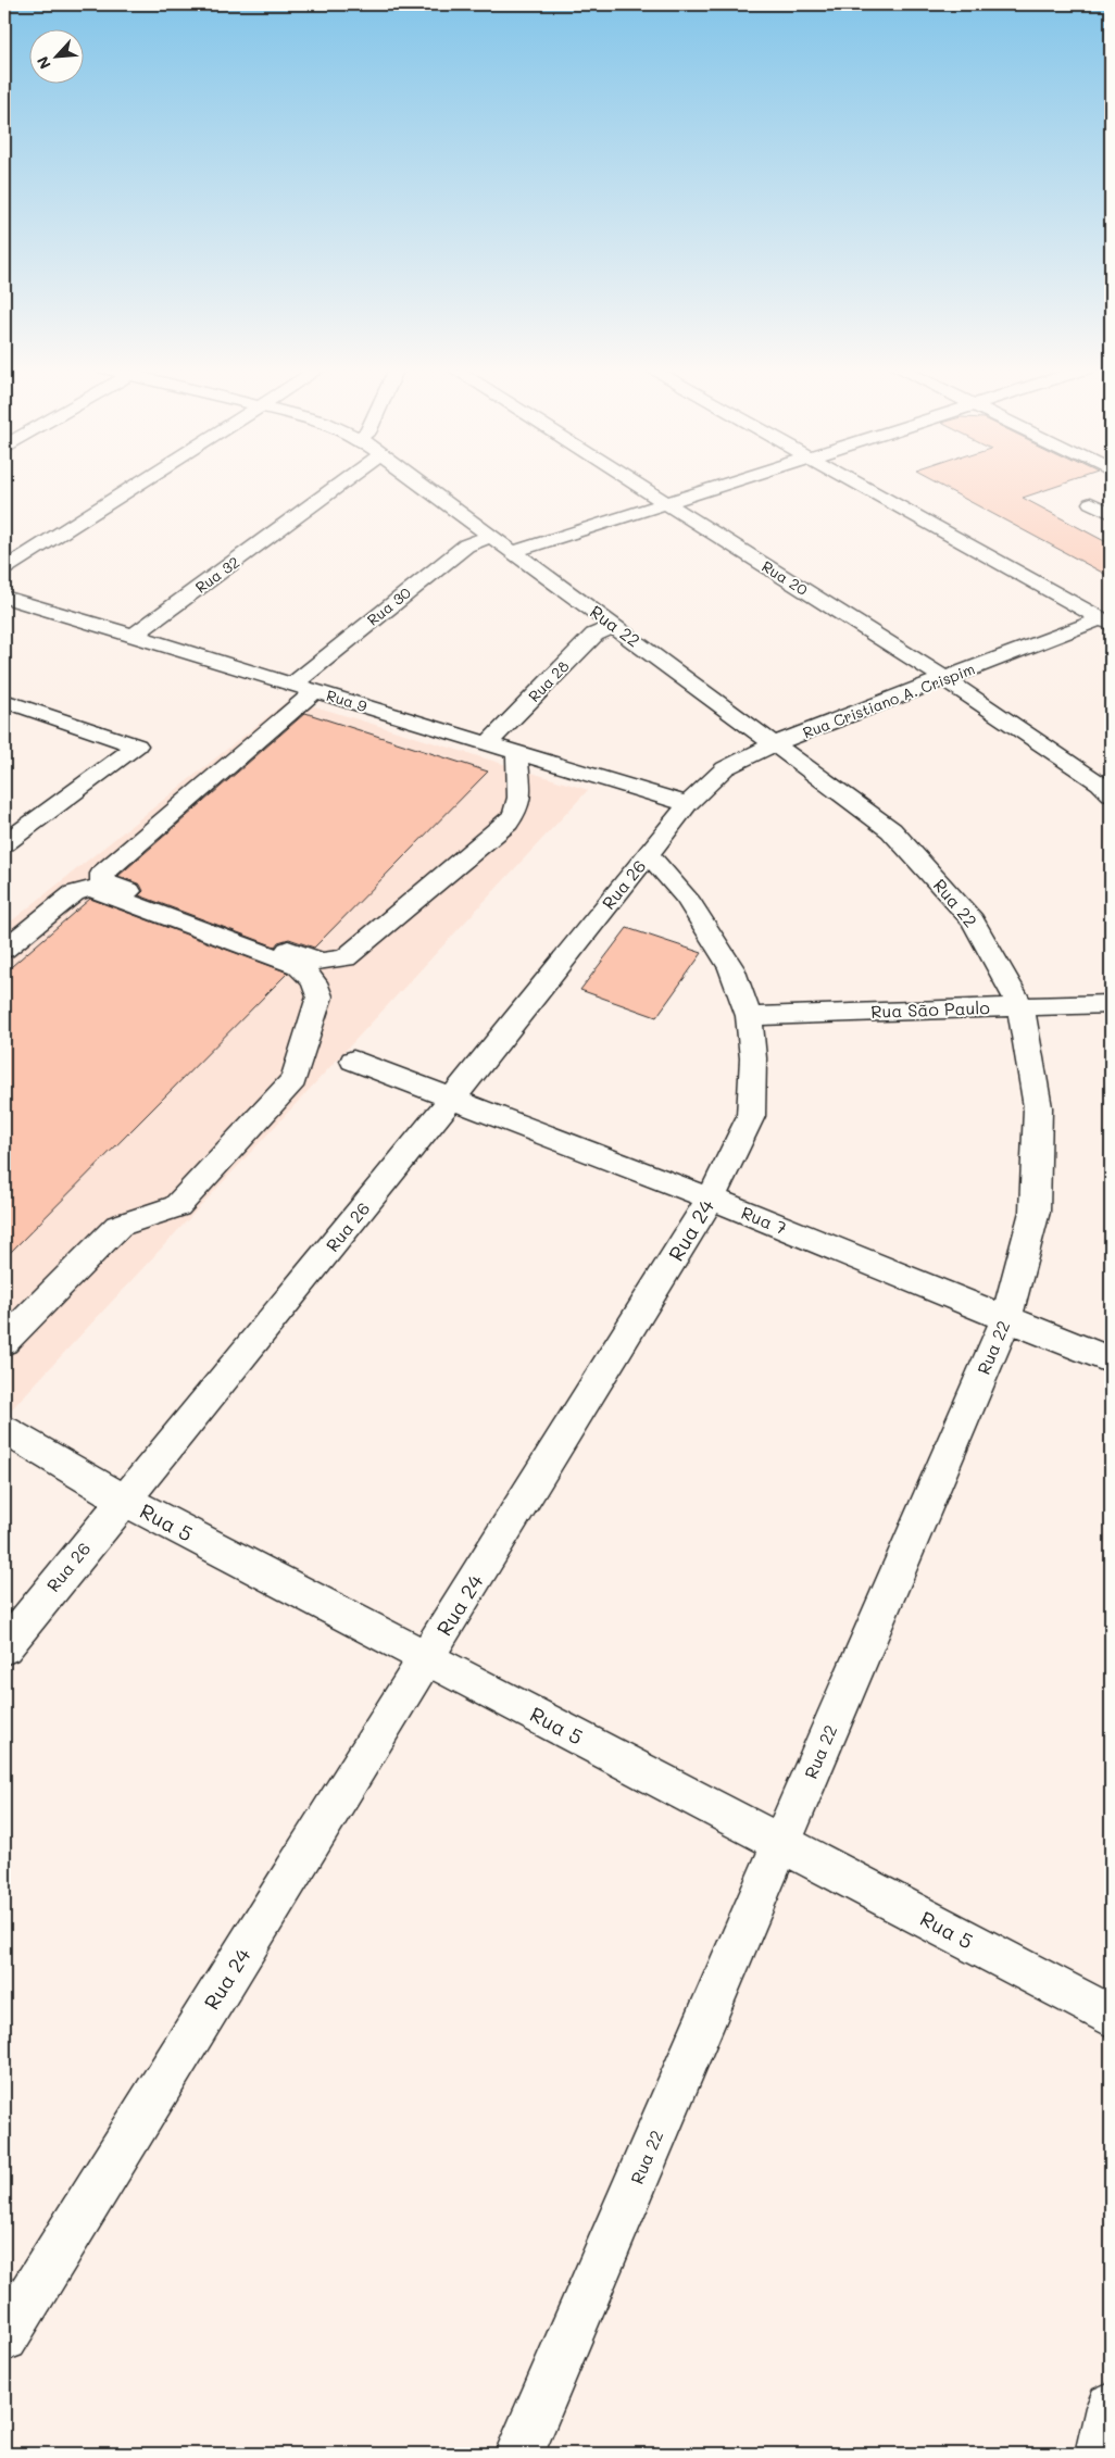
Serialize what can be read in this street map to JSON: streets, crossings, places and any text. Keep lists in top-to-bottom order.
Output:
{
  "streets": {
    "street": [
      "Rua 32",
      "Rua 20",
      "Rua 30",
      "Rua 22",
      "Rua 28",
      "Rua 9",
      "Rua Cristiano A. Crispim",
      "Rua 26",
      "Rua São Paulo",
      "Rua 7",
      "Rua 24",
      "Rua 5"
    ]
  },
  "crossings": [
    ["Rua 32", "Rua 9"],
    ["Rua 20", "Rua 30"],
    ["Rua 20", "Rua Cristiano A. Crispim"],
    ["Rua 30", "Rua 22"],
    ["Rua 30", "Rua 9"],
    ["Rua 22", "Rua 28"],
    ["Rua 22", "Rua Cristiano A. Crispim"],
    ["Rua 22", "Rua São Paulo"],
    ["Rua 22", "Rua 7"],
    ["Rua 22", "Rua 5"],
    ["Rua 28", "Rua 9"],
    ["Rua 9", "Rua Cristiano A. Crispim"],
    ["Rua 9", "Rua 26"],
    ["Rua Cristiano A. Crispim", "Rua 26"],
    ["Rua 26", "Rua 7"],
    ["Rua 26", "Rua 24"],
    ["Rua 26", "Rua 5"],
    ["Rua São Paulo", "Rua 24"],
    ["Rua 7", "Rua 24"],
    ["Rua 24", "Rua 5"]
  ],
  "north": "bottom left"
}
